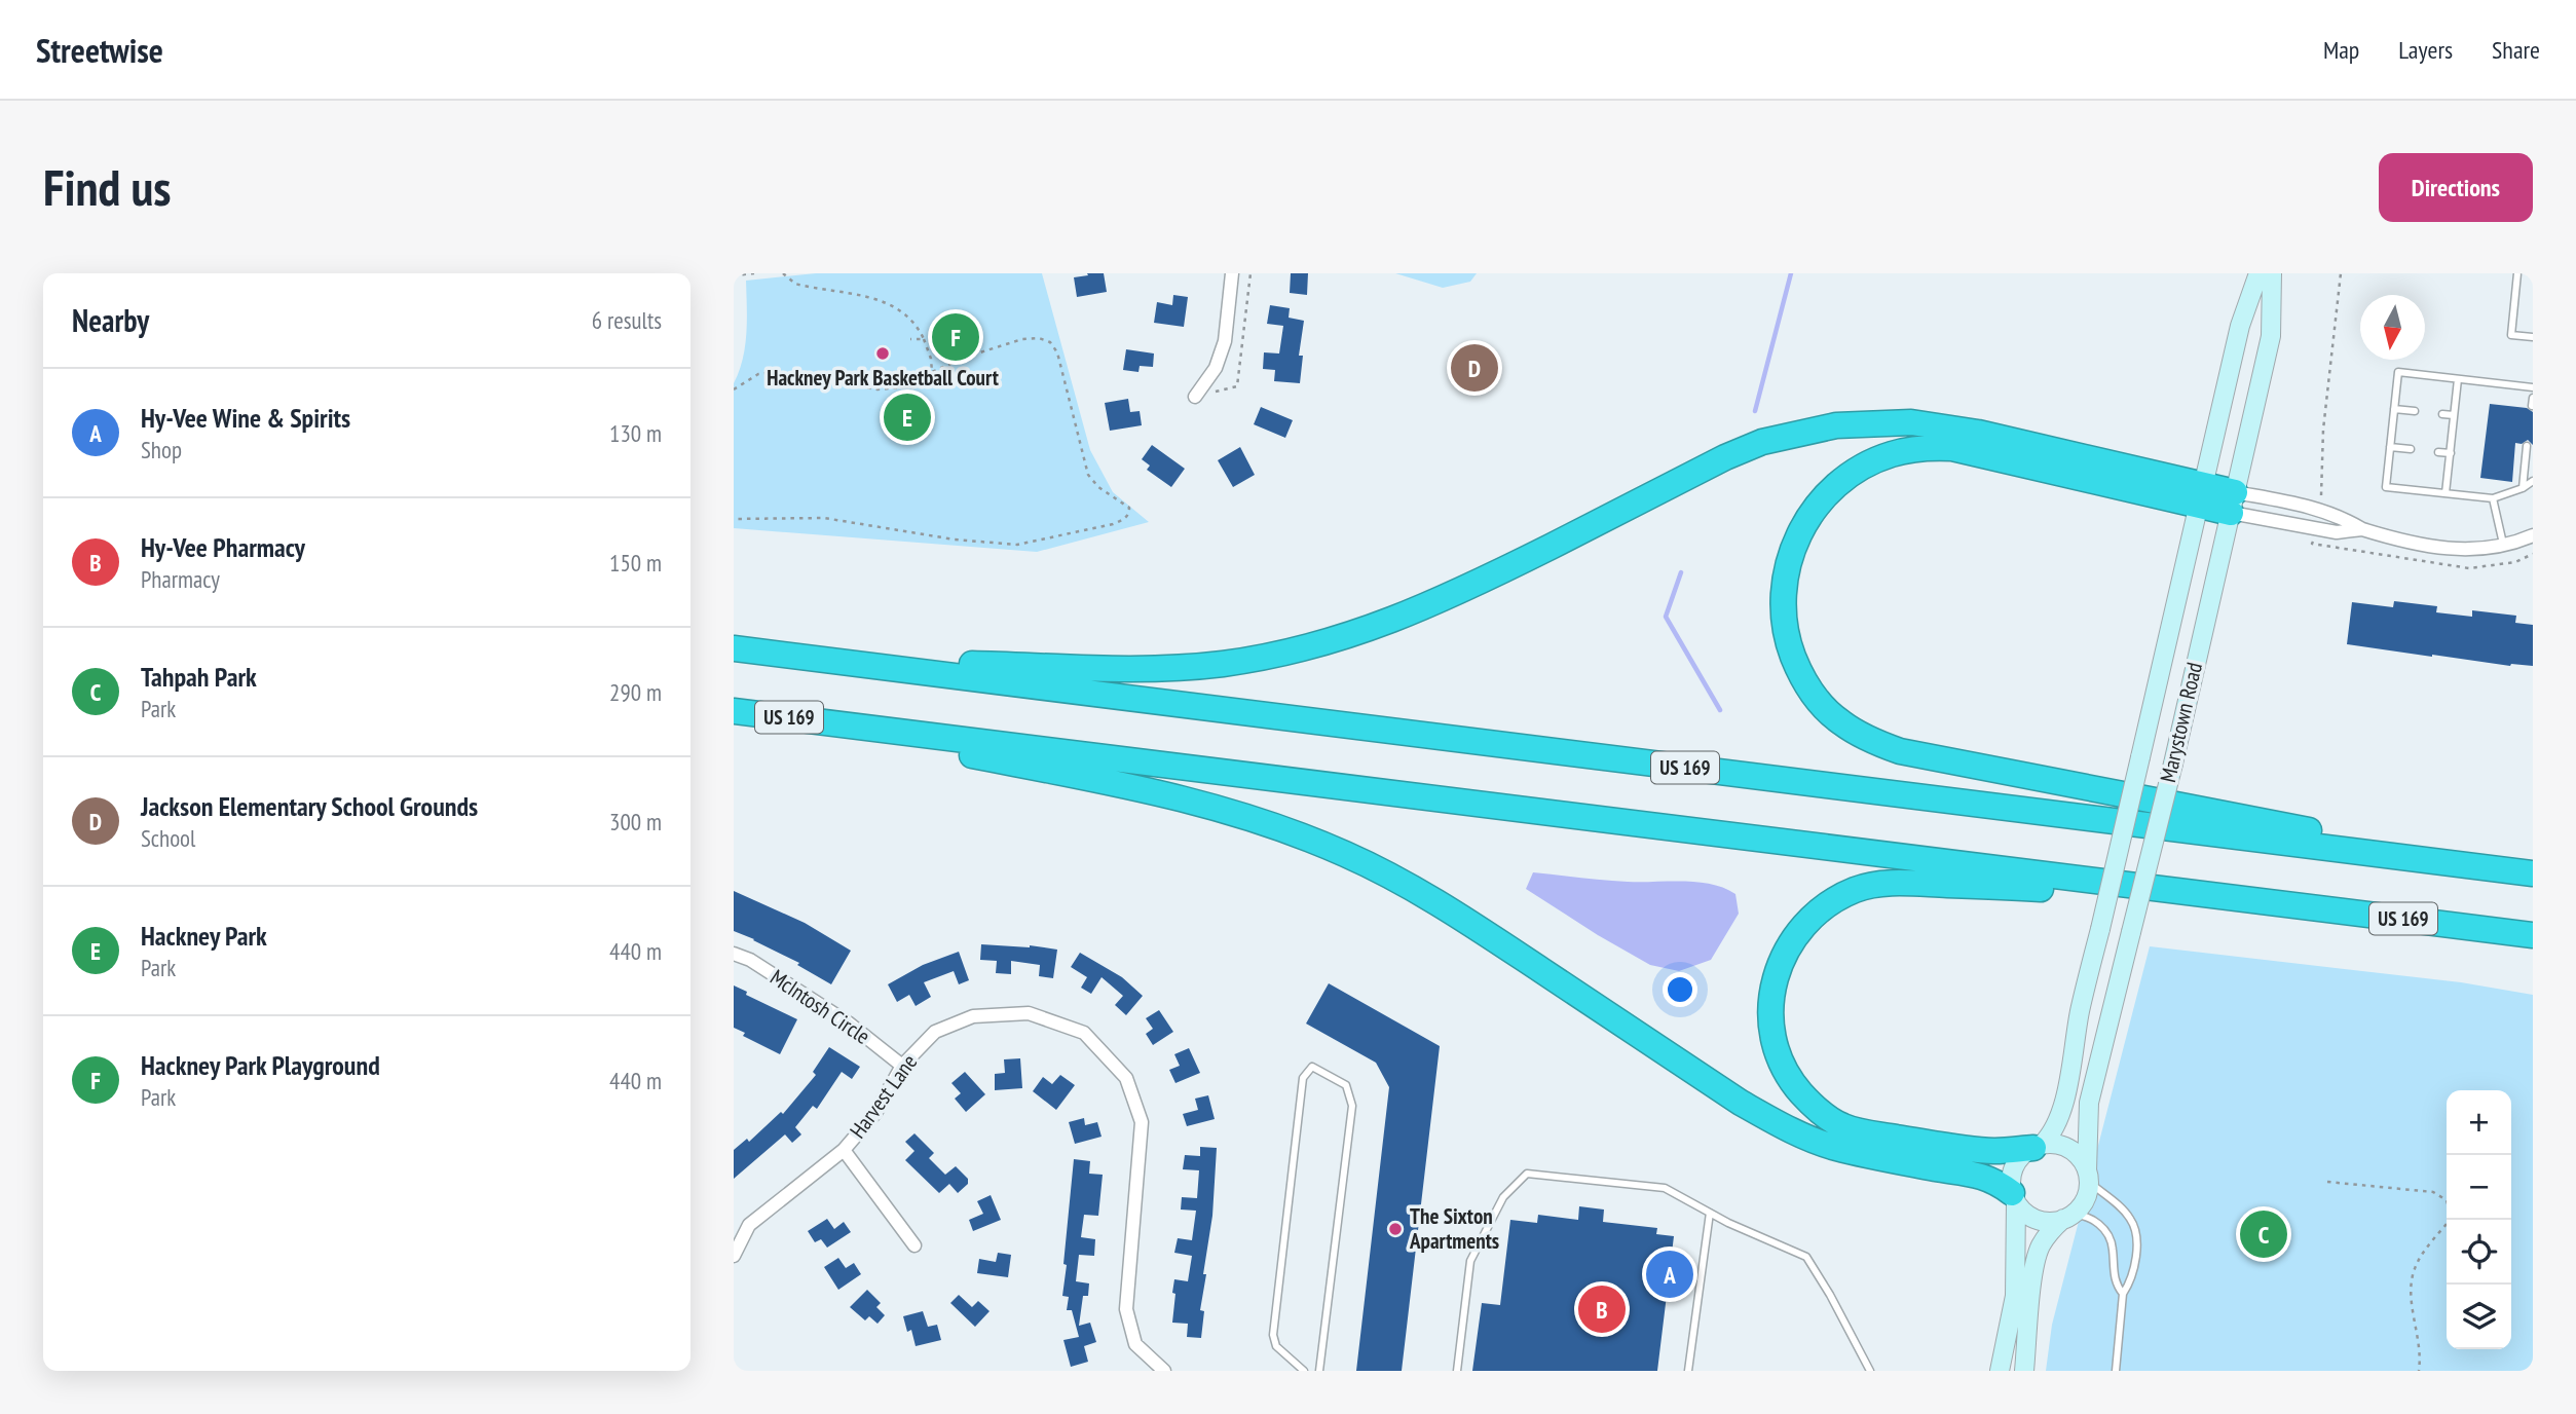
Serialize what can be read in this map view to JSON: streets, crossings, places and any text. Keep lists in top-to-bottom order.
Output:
{
  "streets": {
    "highway": ["US 169"],
    "main road": ["Marystown Road"],
    "street": ["McIntosh Circle", "Harvest Lane"]
  },
  "crossings": [
    ["McIntosh Circle", "Harvest Lane"]
  ],
  "places": ["Hackney Park Basketball Court", "The Sixton Apartments"],
  "north": "bottom",
  "page": {
    "header": "Streetwise",
    "nav": ["Map", "Layers", "Share"],
    "buttons": "Directions",
    "title": "Find us",
    "heading": ["Nearby", "6 results"],
    "pins": [
      "F",
      "D",
      "E",
      "C",
      "A",
      "B"
    ],
    "list": [
      {
        "mark": "A",
        "name": "Hy-Vee Wine & Spirits",
        "note": "Shop",
        "value": "130 m"
      },
      {
        "mark": "B",
        "name": "Hy-Vee Pharmacy",
        "note": "Pharmacy",
        "value": "150 m"
      },
      {
        "mark": "C",
        "name": "Tahpah Park",
        "note": "Park",
        "value": "290 m"
      },
      {
        "mark": "D",
        "name": "Jackson Elementary School Grounds",
        "note": "School",
        "value": "300 m"
      },
      {
        "mark": "E",
        "name": "Hackney Park",
        "note": "Park",
        "value": "440 m"
      },
      {
        "mark": "F",
        "name": "Hackney Park Playground",
        "note": "Park",
        "value": "440 m"
      }
    ],
    "map_buttons": ["+", "−"]
  }
}
